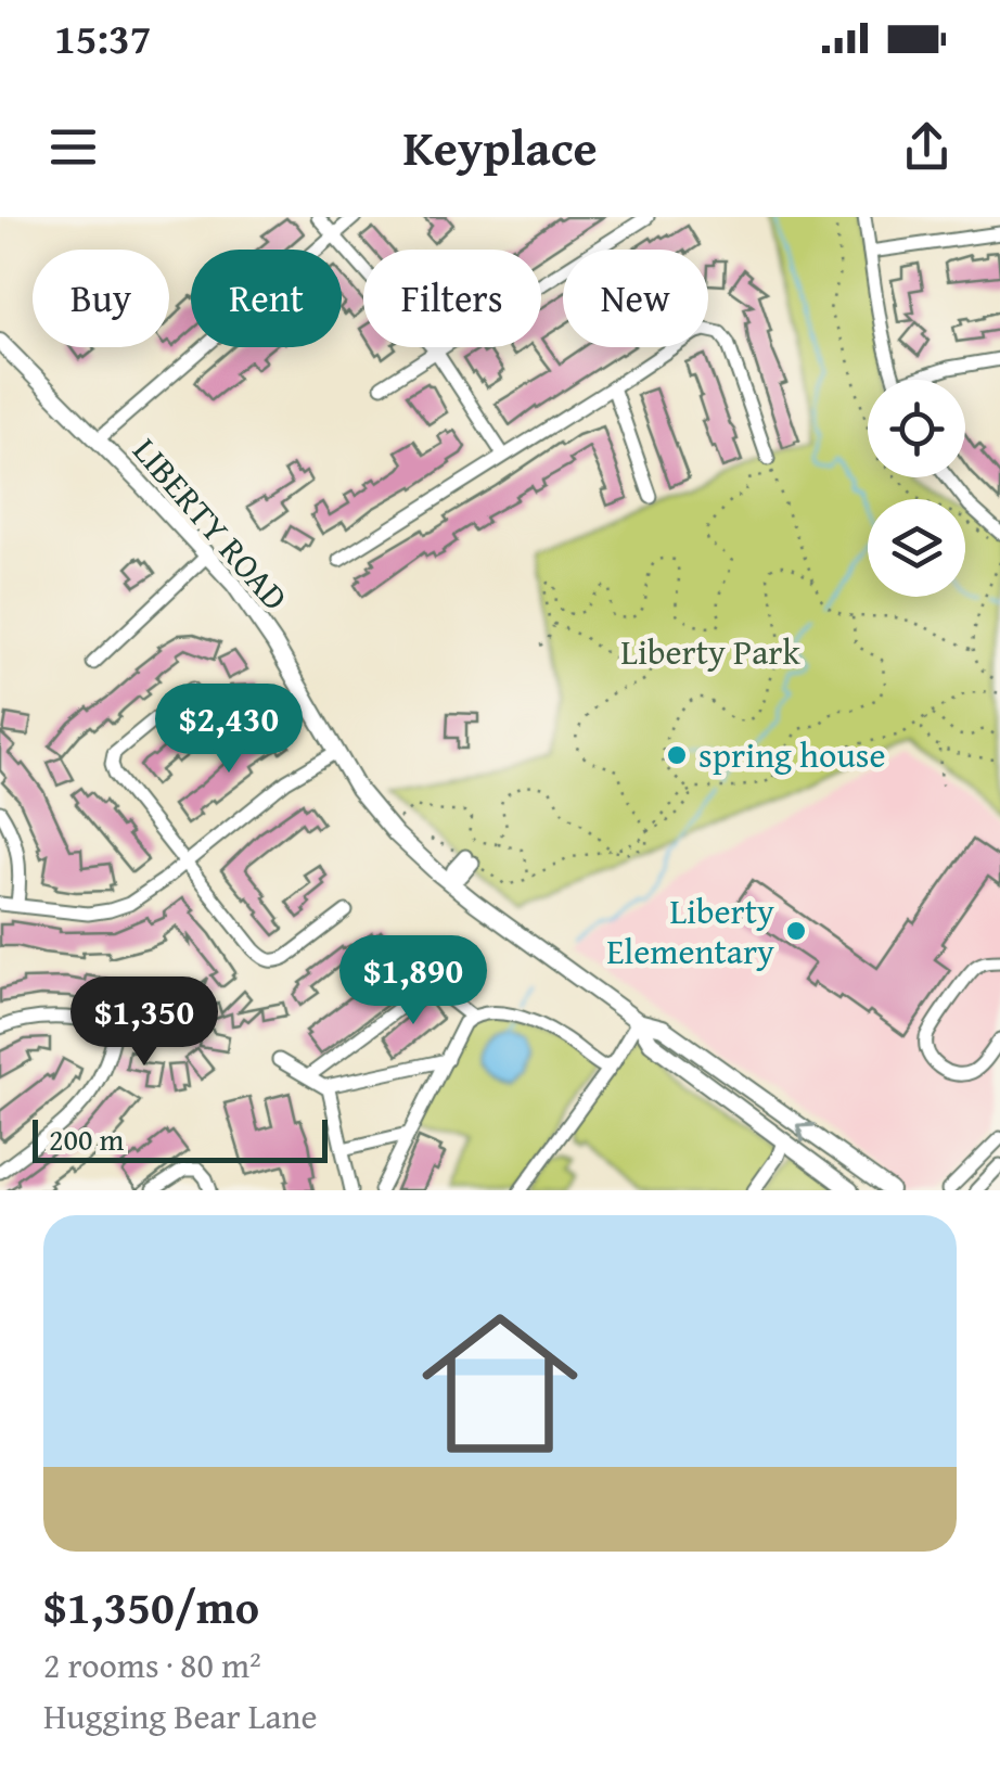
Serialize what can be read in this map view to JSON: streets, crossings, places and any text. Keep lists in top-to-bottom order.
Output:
{
  "streets": {
    "main road": ["LIBERTY ROAD"]
  },
  "parks": ["Liberty Park"],
  "places": ["spring house", "Liberty Elementary"],
  "scale_bar": "200 m",
  "page": {
    "status": "15:37",
    "header": "Keyplace",
    "chip": [
      "Buy",
      "Rent",
      "Filters",
      "New"
    ],
    "price": ["$2,430", "$1,890", "$1,350"],
    "scale": "200 m",
    "list": [
      {
        "name": "$1,350/mo",
        "note": "2 rooms · 80 m² · Hugging Bear Lane"
      }
    ]
  }
}
